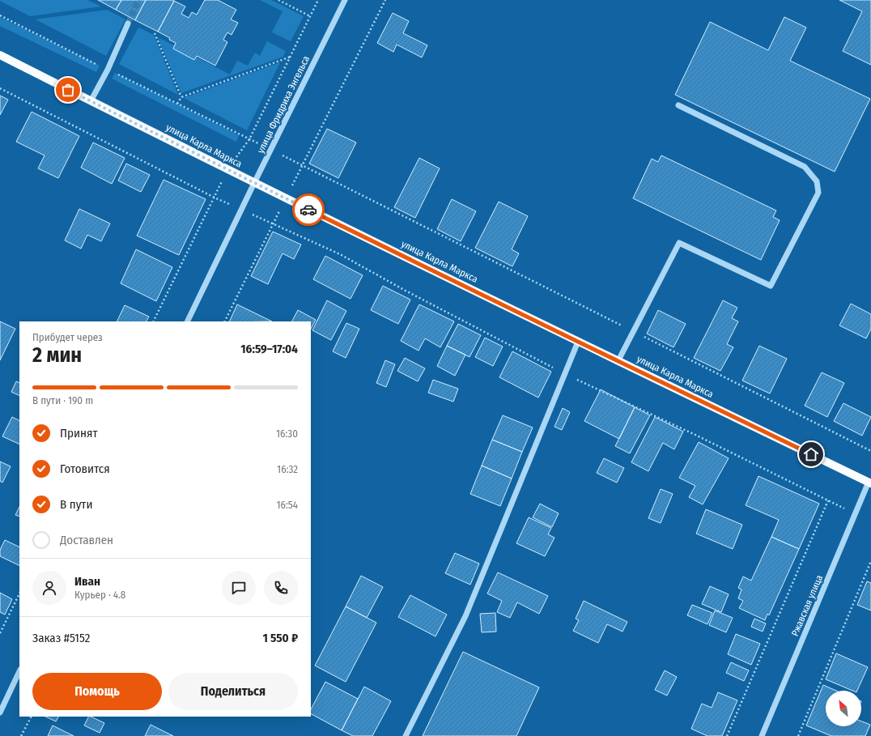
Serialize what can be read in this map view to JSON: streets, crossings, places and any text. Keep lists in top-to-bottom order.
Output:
{
  "streets": {
    "main road": ["улица Карла Маркса"],
    "street": ["улица Фридриха Энгельса", "Ржавская улица"]
  },
  "crossings": [
    ["улица Фридриха Энгельса", "улица Карла Маркса"],
    ["улица Карла Маркса", "Ржавская улица"]
  ],
  "north": "top left",
  "page": {
    "heading": ["2 мин", "Прибудет через", "16:59–17:04"],
    "panel": [
      "Иван",
      "Курьер · 4.8",
      "Заказ #5152",
      "1 550 ₽"
    ],
    "bar": "В пути · 190 m",
    "list": [
      ["Принят", "16:30"],
      ["Готовится", "16:32"],
      ["В пути", "16:54"],
      "Доставлен"
    ],
    "buttons": ["Помощь", "Поделиться"]
  }
}
